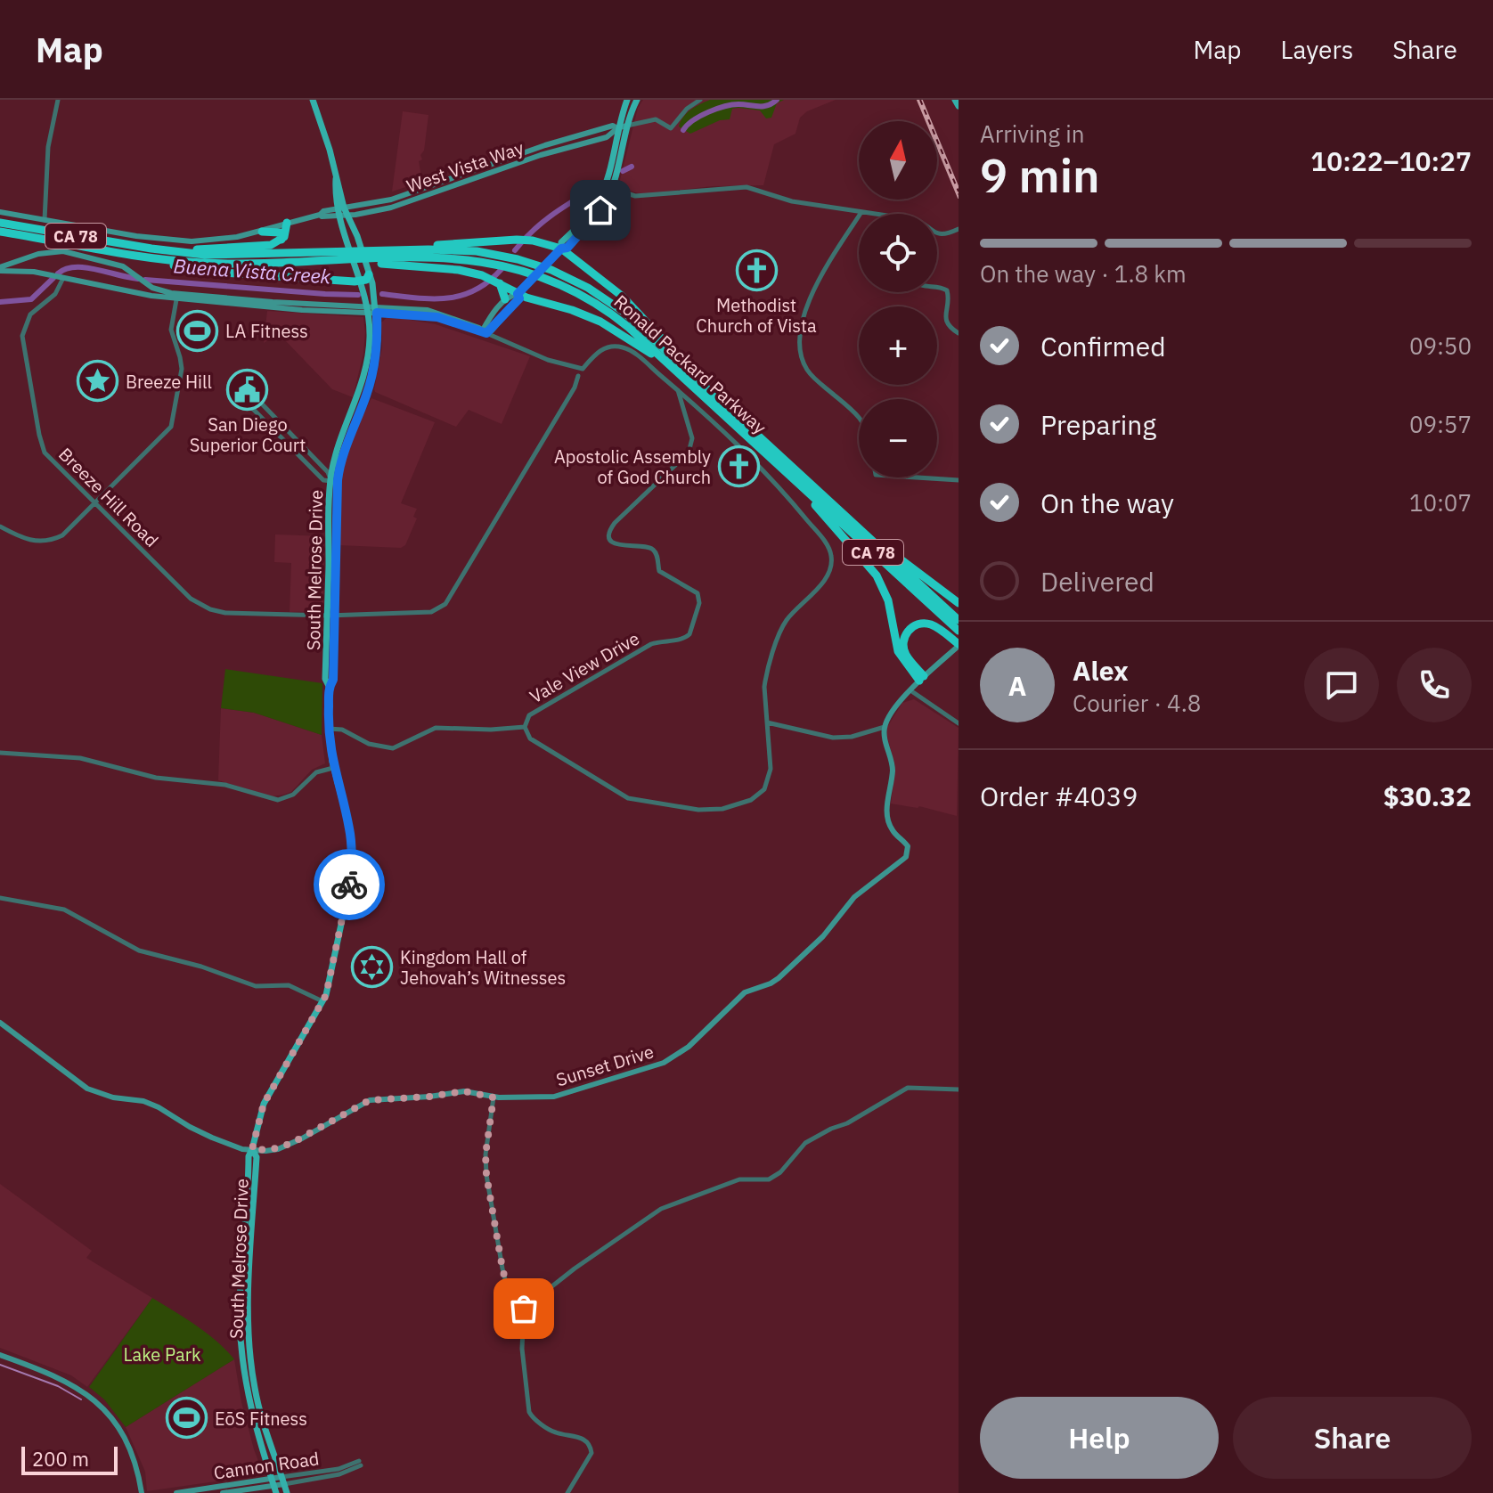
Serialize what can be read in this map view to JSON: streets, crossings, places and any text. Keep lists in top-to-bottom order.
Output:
{
  "streets": {
    "highway": ["CA 78", "Ronald Packard Parkway"],
    "main road": [
      "West Vista Way",
      "South Melrose Drive",
      "Sunset Drive",
      "Cannon Road"
    ],
    "street": ["Breeze Hill Road", "Vale View Drive"]
  },
  "crossings": [
    ["West Vista Way", "South Melrose Drive"],
    ["Breeze Hill Road", "South Melrose Drive"],
    ["South Melrose Drive", "Sunset Drive"],
    ["South Melrose Drive", "Cannon Road"]
  ],
  "water": ["Buena Vista Creek"],
  "parks": ["Lake Park"],
  "places": {
    "church": ["Methodist Church of Vista", "Apostolic Assembly of God Church"],
    "sports": ["LA Fitness", "EōS Fitness"],
    "place": ["Breeze Hill"],
    "public building": ["San Diego Superior Court"],
    "synagogue": ["Kingdom Hall of Jehovah’s Witnesses"]
  },
  "scale_bar": "200 m",
  "north": "top",
  "page": {
    "header": "Map",
    "nav": ["Map", "Layers", "Share"],
    "heading": ["9 min", "Arriving in", "10:22–10:27"],
    "panel": [
      "Alex",
      "Courier · 4.8",
      "Order #4039",
      "$30.32"
    ],
    "map_buttons": ["+", "−"],
    "bar": "On the way · 1.8 km",
    "list": [
      ["Confirmed", "09:50"],
      ["Preparing", "09:57"],
      ["On the way", "10:07"],
      "Delivered"
    ],
    "round": "A",
    "buttons": ["Help", "Share"],
    "scale": "200 m"
  }
}
